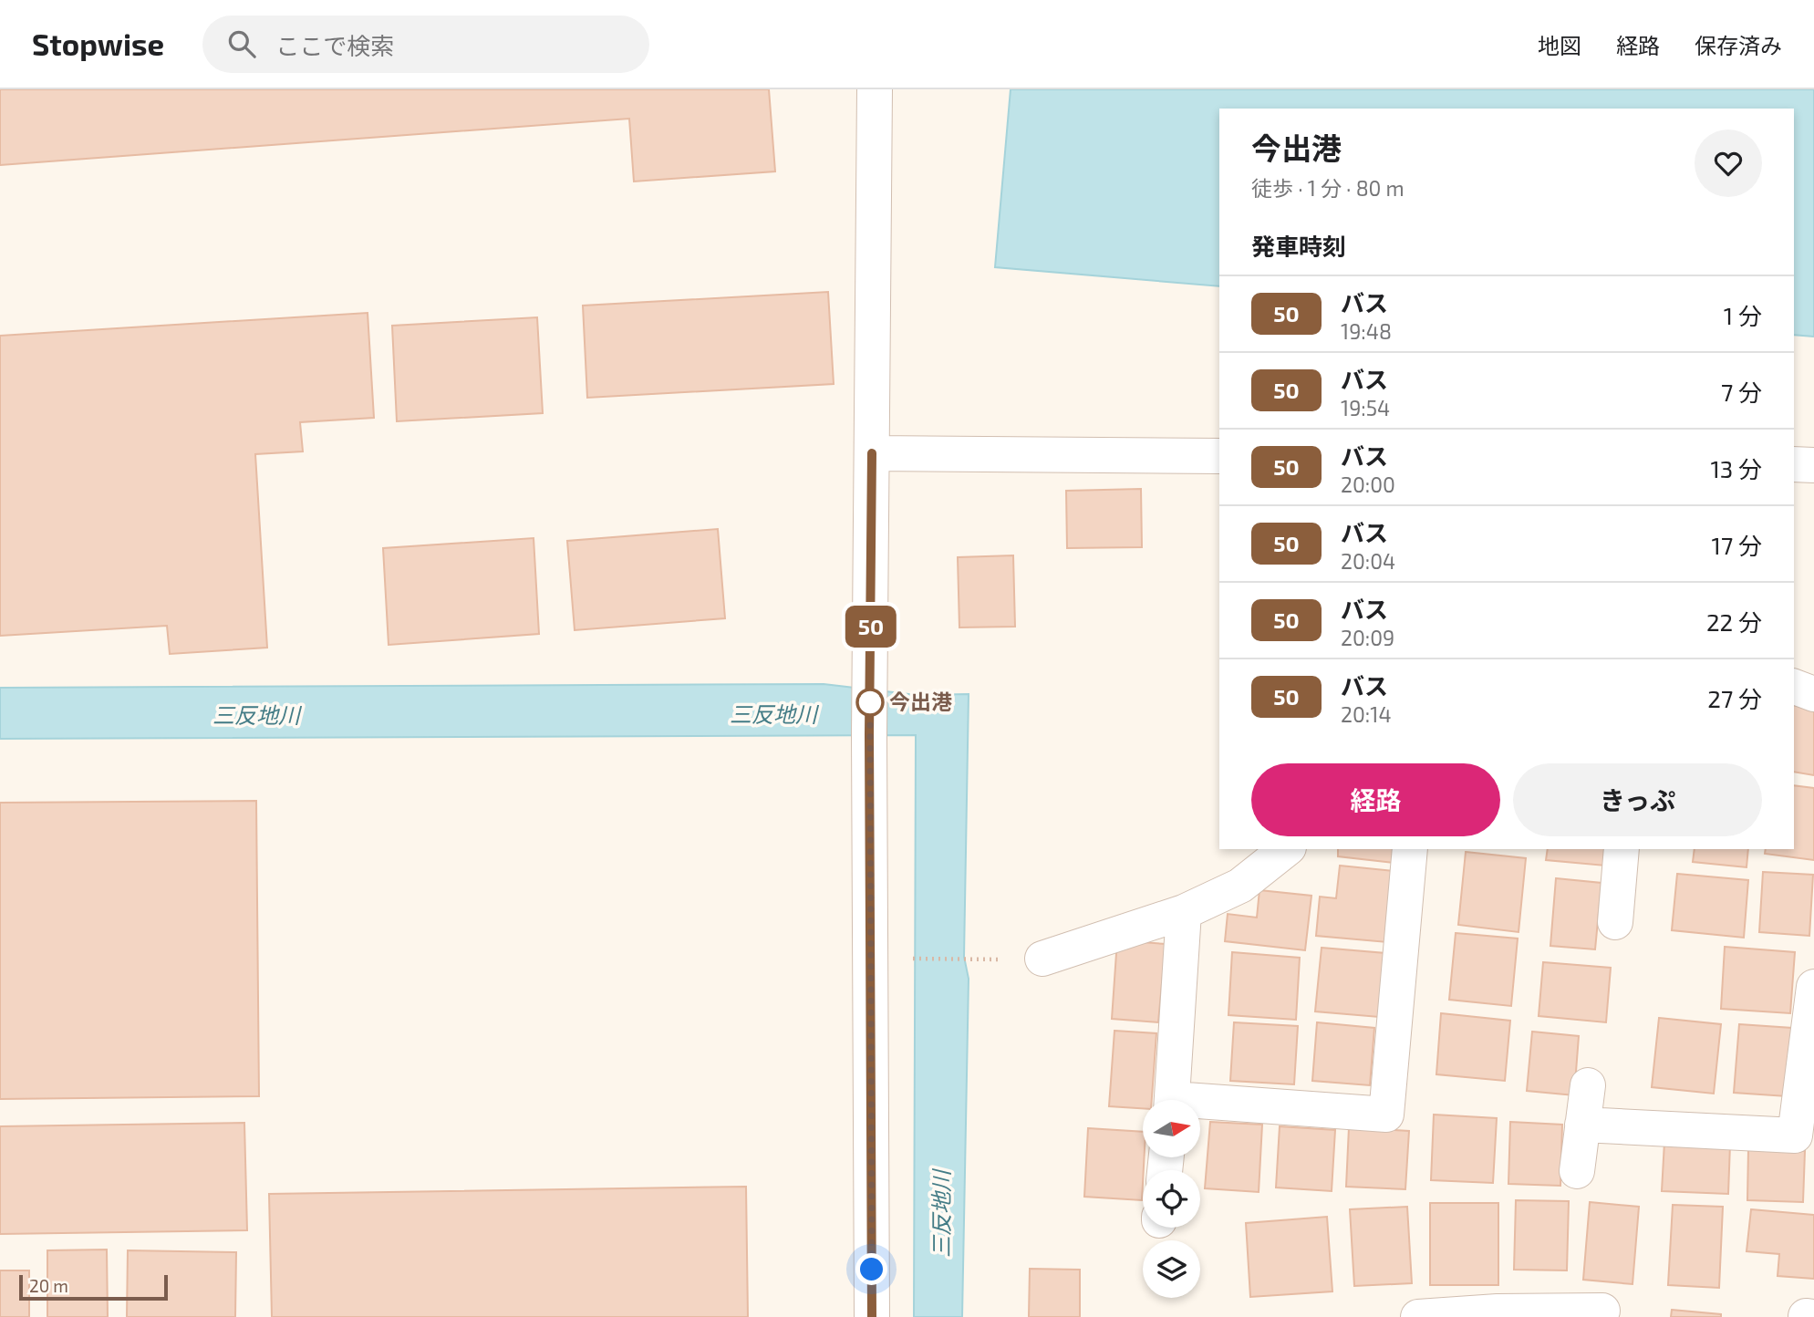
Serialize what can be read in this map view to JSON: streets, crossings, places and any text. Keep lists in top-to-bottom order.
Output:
{
  "water": ["三反地川"],
  "places": ["今出港"],
  "lines": ["bus line 50"],
  "scale_bar": "20 m",
  "north": "right",
  "page": {
    "header": "Stopwise",
    "search": "ここで検索",
    "nav": ["地図", "経路", "保存済み"],
    "on_map": "50",
    "heading": [
      ["今出港", "徒歩 · 1 分 · 80 m"],
      "発車時刻"
    ],
    "list": [
      {
        "mark": "50",
        "name": "バス",
        "note": "19:48",
        "value": "1 分"
      },
      {
        "mark": "50",
        "name": "バス",
        "note": "19:54",
        "value": "7 分"
      },
      {
        "mark": "50",
        "name": "バス",
        "note": "20:00",
        "value": "13 分"
      },
      {
        "mark": "50",
        "name": "バス",
        "note": "20:04",
        "value": "17 分"
      },
      {
        "mark": "50",
        "name": "バス",
        "note": "20:09",
        "value": "22 分"
      },
      {
        "mark": "50",
        "name": "バス",
        "note": "20:14",
        "value": "27 分"
      }
    ],
    "buttons": ["経路", "きっぷ"],
    "scale": "20 m"
  }
}
